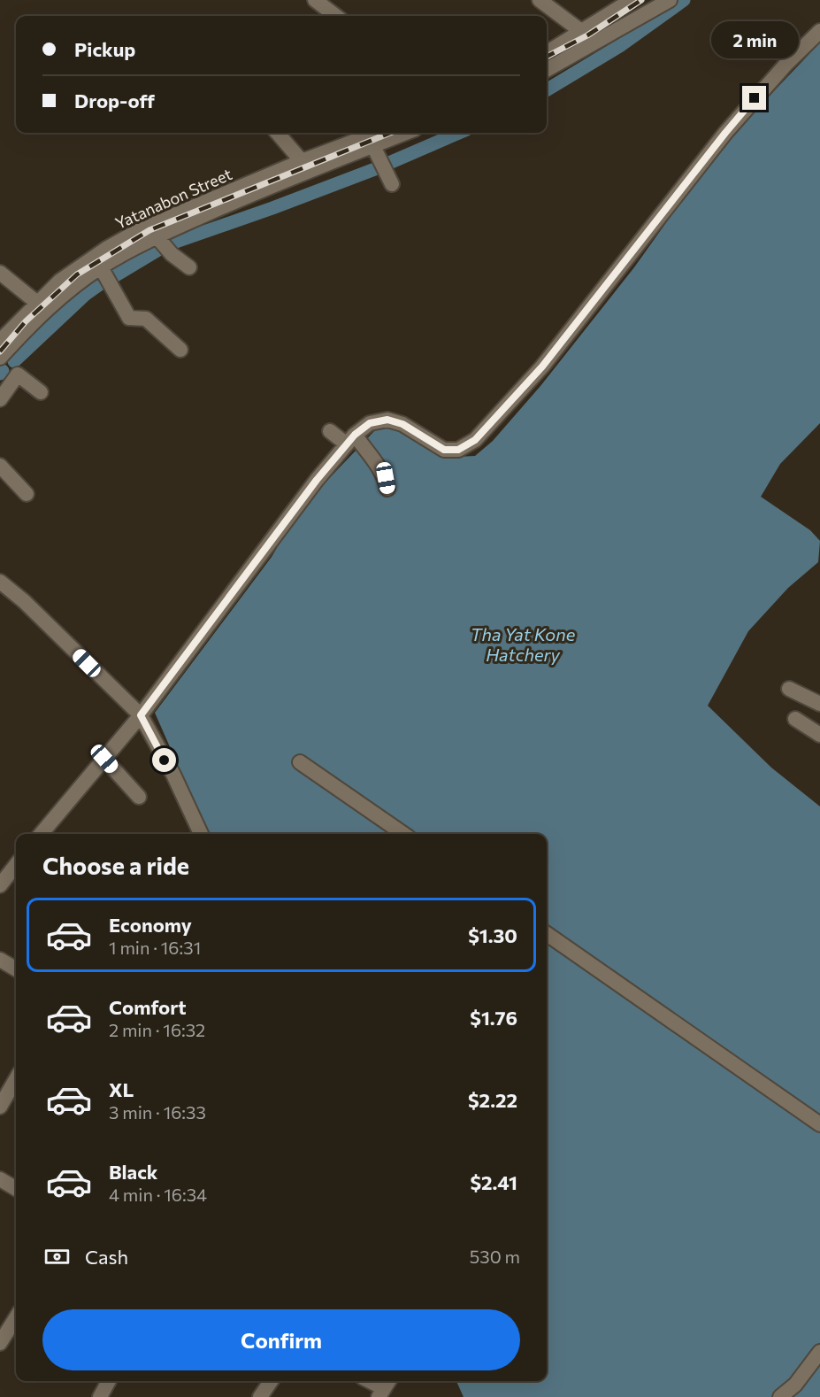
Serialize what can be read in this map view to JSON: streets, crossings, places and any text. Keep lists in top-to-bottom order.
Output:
{
  "streets": {
    "street": ["Yatanabon Street"]
  },
  "water": ["Tha Yat Kone Hatchery"],
  "page": {
    "banner": ["Pickup", "Drop-off"],
    "bubble": "2 min",
    "heading": "Choose a ride",
    "list": [
      {
        "name": "Economy",
        "note": "1 min · 16:31",
        "value": "$1.30"
      },
      {
        "name": "Comfort",
        "note": "2 min · 16:32",
        "value": "$1.76"
      },
      {
        "name": "XL",
        "note": "3 min · 16:33",
        "value": "$2.22"
      },
      {
        "name": "Black",
        "note": "4 min · 16:34",
        "value": "$2.41"
      }
    ],
    "pay": ["Cash", "530 m"],
    "buttons": "Confirm"
  }
}
